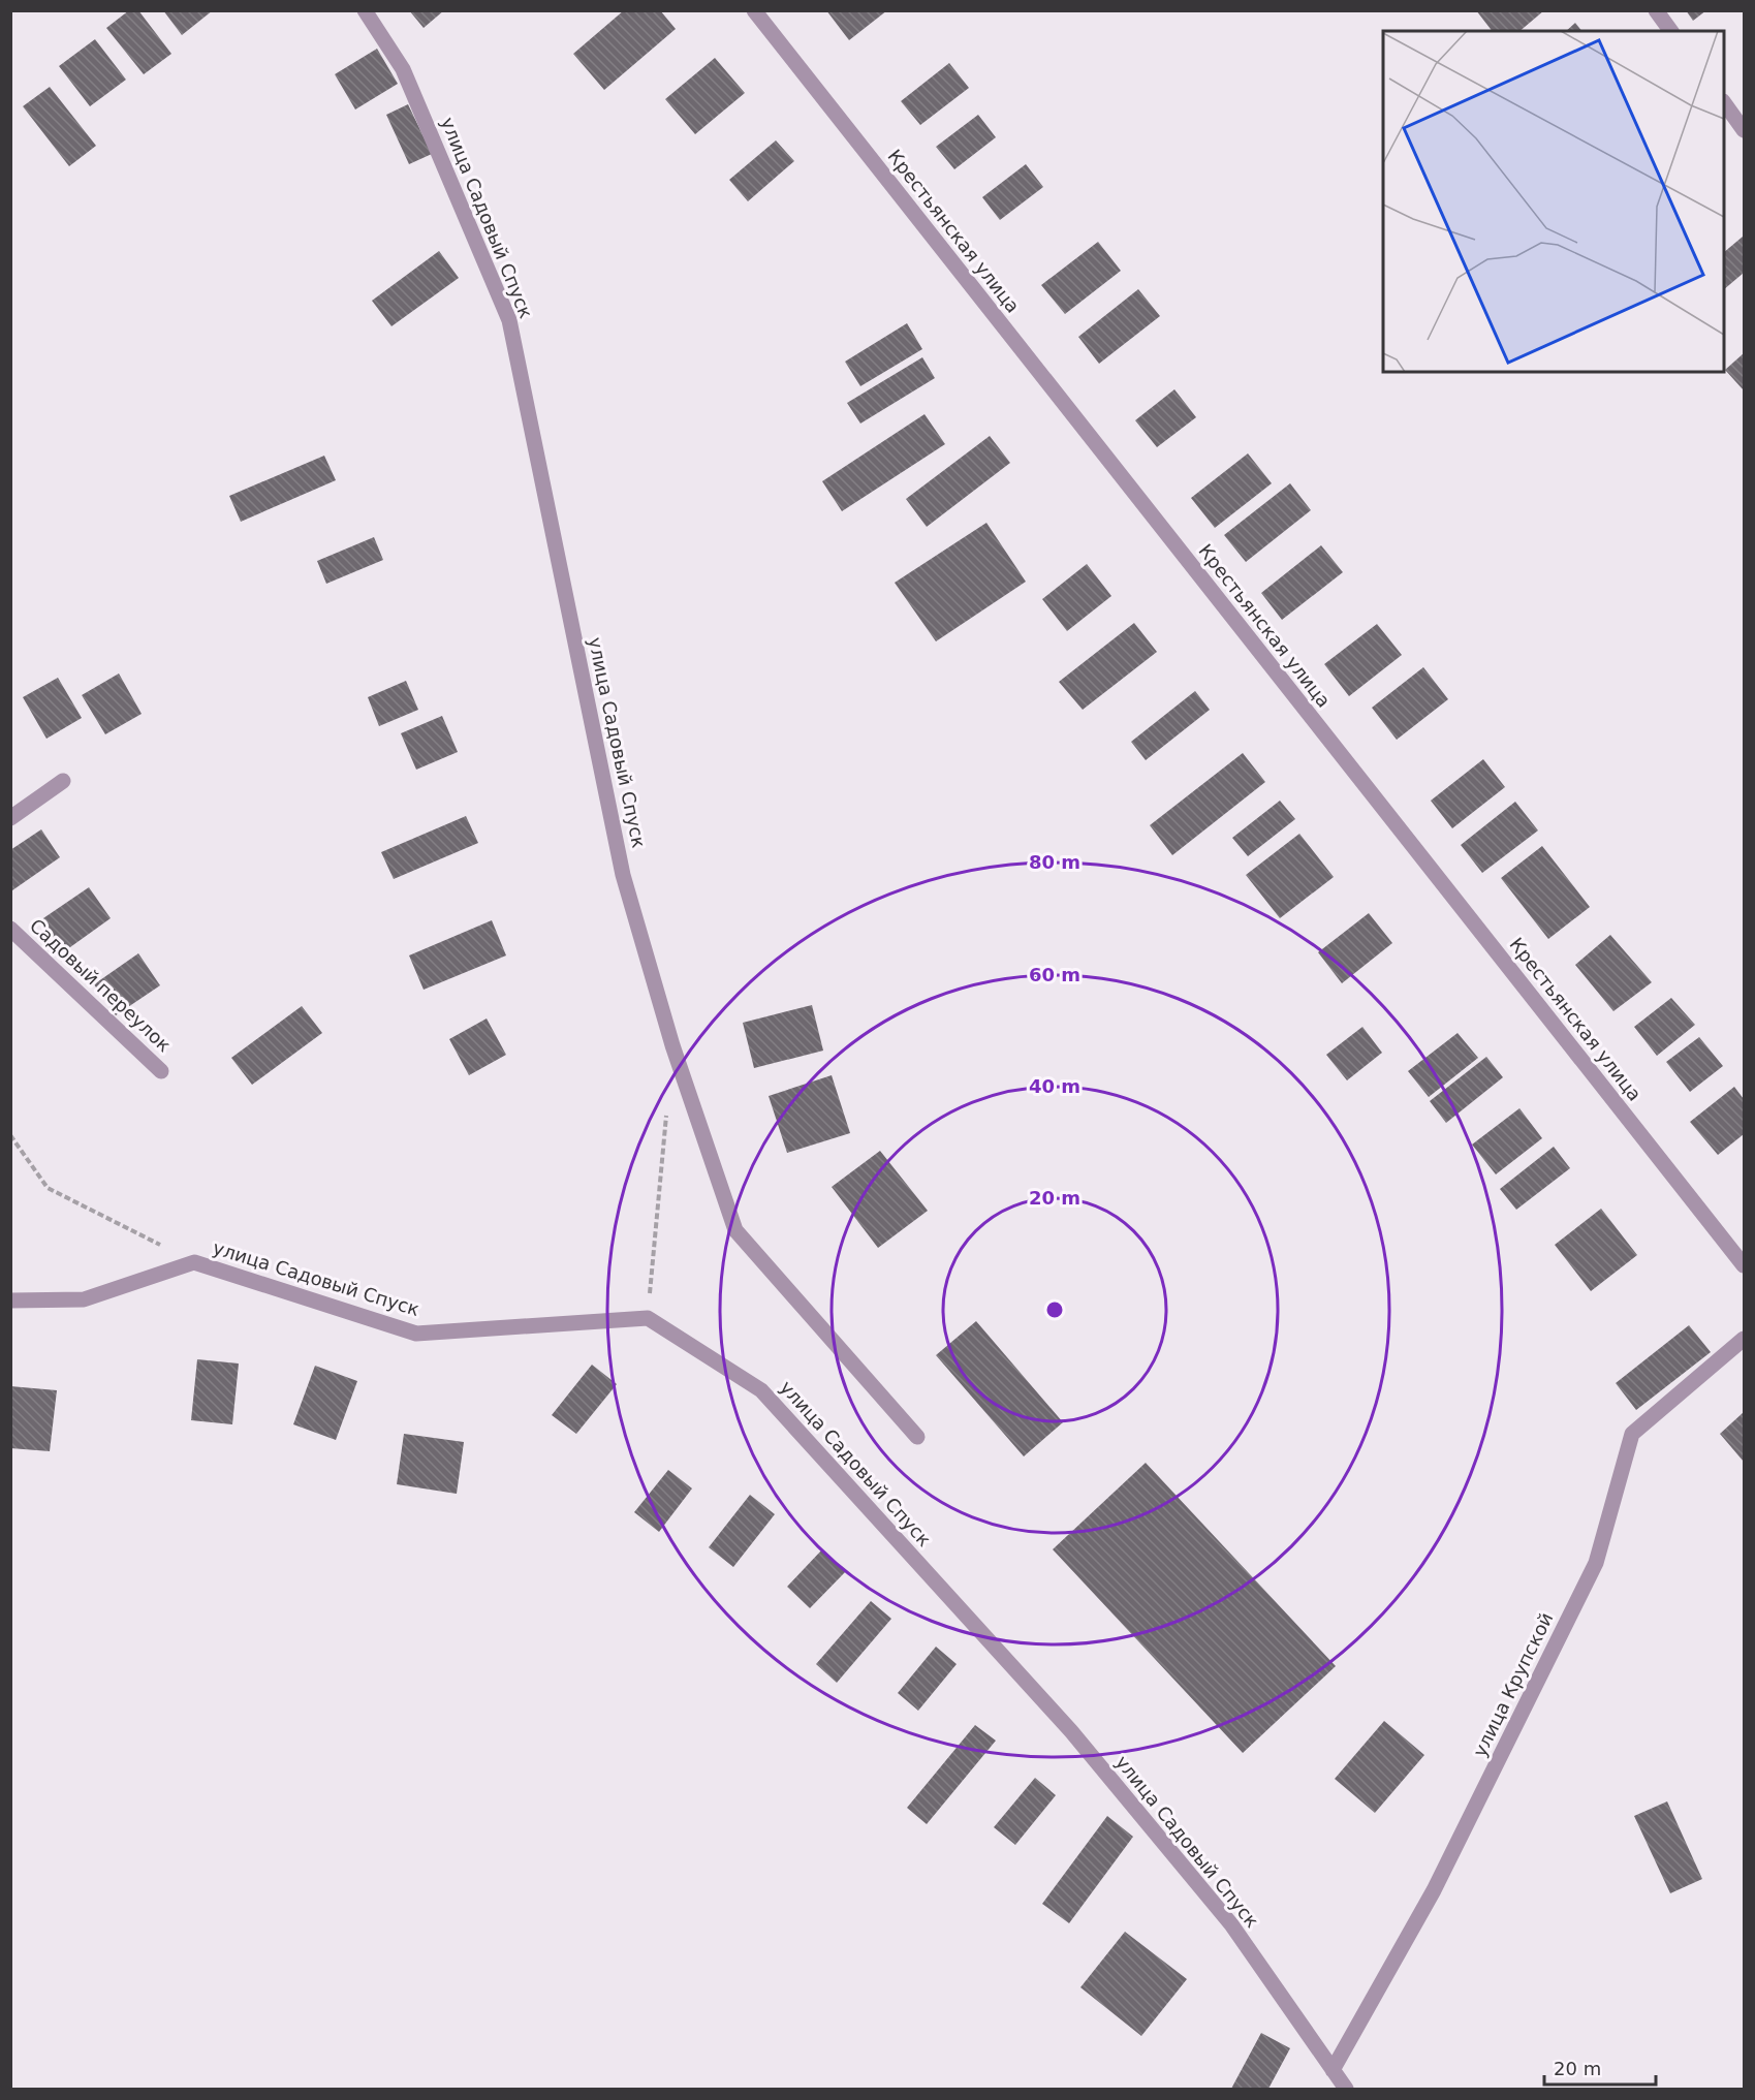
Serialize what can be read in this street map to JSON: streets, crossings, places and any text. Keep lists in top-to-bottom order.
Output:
{
  "streets": {
    "street": [
      "улица Садовый Спуск",
      "Крестьянская улица",
      "Садовый переулок",
      "улица Крупской"
    ]
  },
  "crossings": [
    ["улица Садовый Спуск", "улица Крупской"]
  ],
  "scale_bar": "20 m",
  "rings": [
    "80 m",
    "60 m",
    "40 m",
    "20 m"
  ]
}
